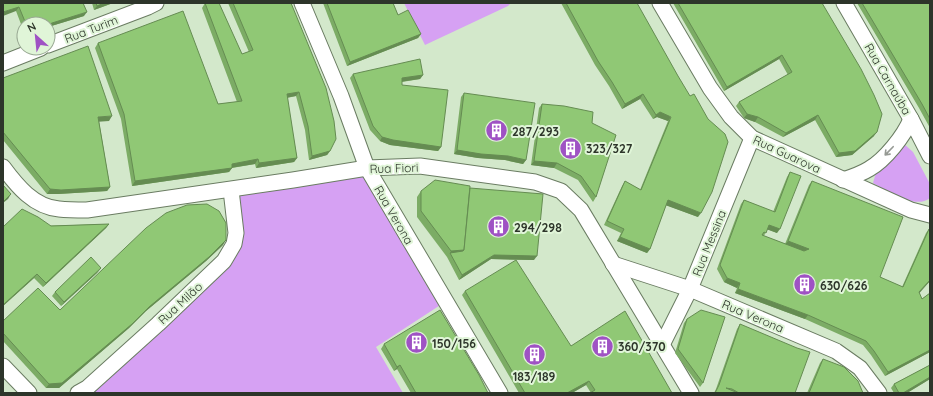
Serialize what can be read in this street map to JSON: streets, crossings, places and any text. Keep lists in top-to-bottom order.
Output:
{
  "streets": {
    "street": [
      "Rua Turim",
      "Rua Carnaúba",
      "Rua Guarova",
      "Rua Fiori",
      "Rua Verona",
      "Rua Messina",
      "Rua Milão"
    ]
  },
  "crossings": [
    ["Rua Guarova", "Rua Messina"],
    ["Rua Fiori", "Rua Verona"],
    ["Rua Fiori", "Rua Messina"],
    ["Rua Fiori", "Rua Milão"],
    ["Rua Verona", "Rua Messina"]
  ],
  "places": {
    "building": [
      "287/293",
      "323/327",
      "294/298",
      "630/626",
      "150/156",
      "360/370",
      "183/189"
    ]
  },
  "north": "top left"
}
